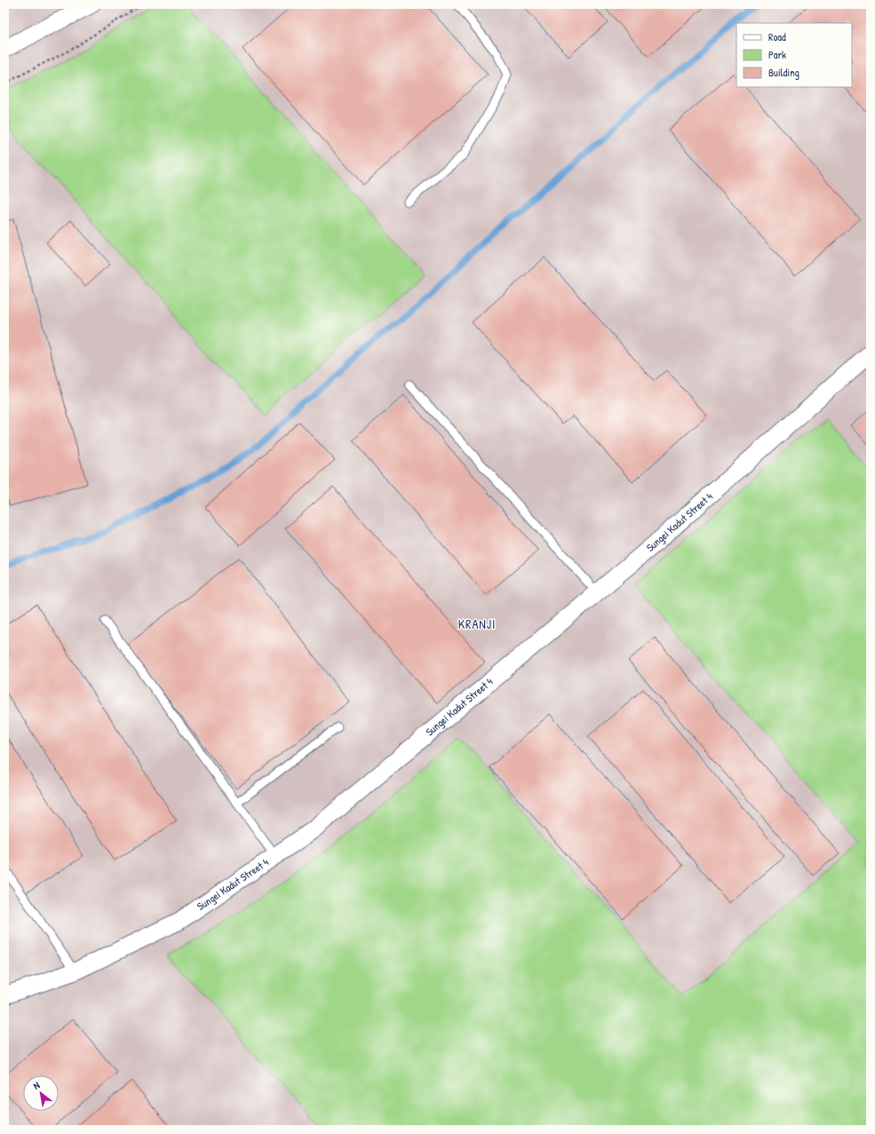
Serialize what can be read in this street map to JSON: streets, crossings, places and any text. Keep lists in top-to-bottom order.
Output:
{
  "streets": {
    "street": ["Sungei Kadut Street 4"]
  },
  "districts": ["KRANJI"],
  "legend": ["Road", "Park", "Building"],
  "north": "top left"
}
